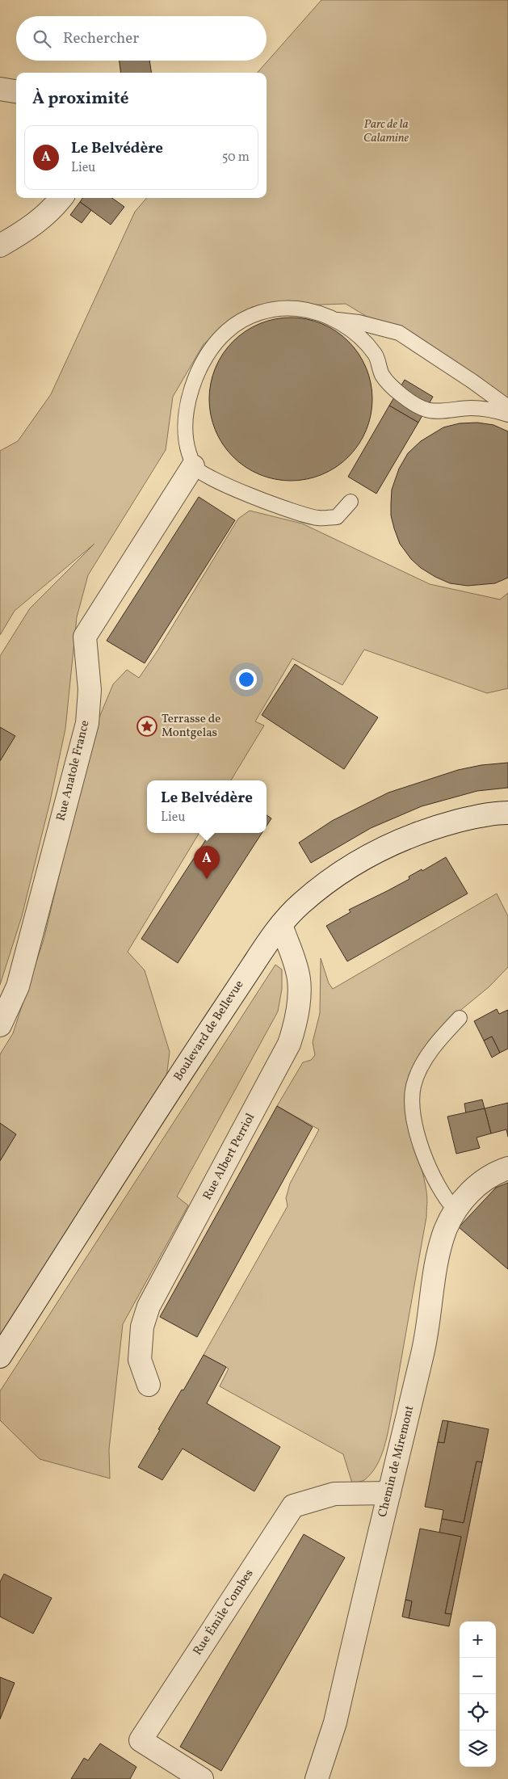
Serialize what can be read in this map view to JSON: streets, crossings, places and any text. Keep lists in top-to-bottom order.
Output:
{
  "streets": {
    "street": [
      "Rue Anatole France",
      "Boulevard de Bellevue",
      "Rue Albert Perriol",
      "Chemin de Miremont",
      "Rue Émile Combes"
    ]
  },
  "crossings": [
    ["Boulevard de Bellevue", "Rue Albert Perriol"],
    ["Chemin de Miremont", "Rue Émile Combes"]
  ],
  "parks": ["Parc de la Calamine"],
  "places": {
    "place": ["Terrasse de Montgelas"]
  },
  "page": {
    "search": "Rechercher",
    "heading": "À proximité",
    "list": [
      {
        "mark": "A",
        "name": "Le Belvédère",
        "note": "Lieu",
        "value": "50 m"
      }
    ],
    "popup": ["Le Belvédère", "Lieu"],
    "pins": "A",
    "map_buttons": ["+", "−"]
  }
}
